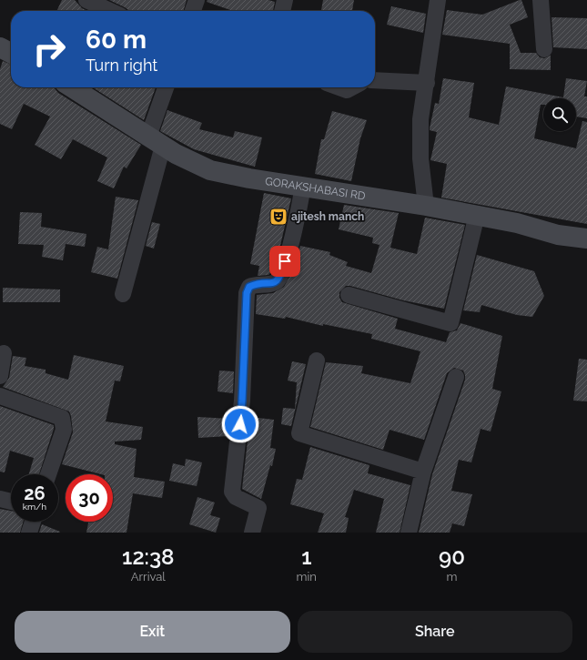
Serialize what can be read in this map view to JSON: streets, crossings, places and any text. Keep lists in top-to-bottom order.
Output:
{
  "streets": {
    "street": ["GORAKSHABASI RD"]
  },
  "places": {
    "theatre": ["ajitesh manch"]
  },
  "page": {
    "turn": ["60 m", "Turn right"],
    "speed": "26 km/h",
    "limit": "30",
    "eta": [
      "12:38",
      "Arrival",
      "1",
      "min",
      "90",
      "m"
    ],
    "buttons": ["Exit", "Share"]
  }
}
